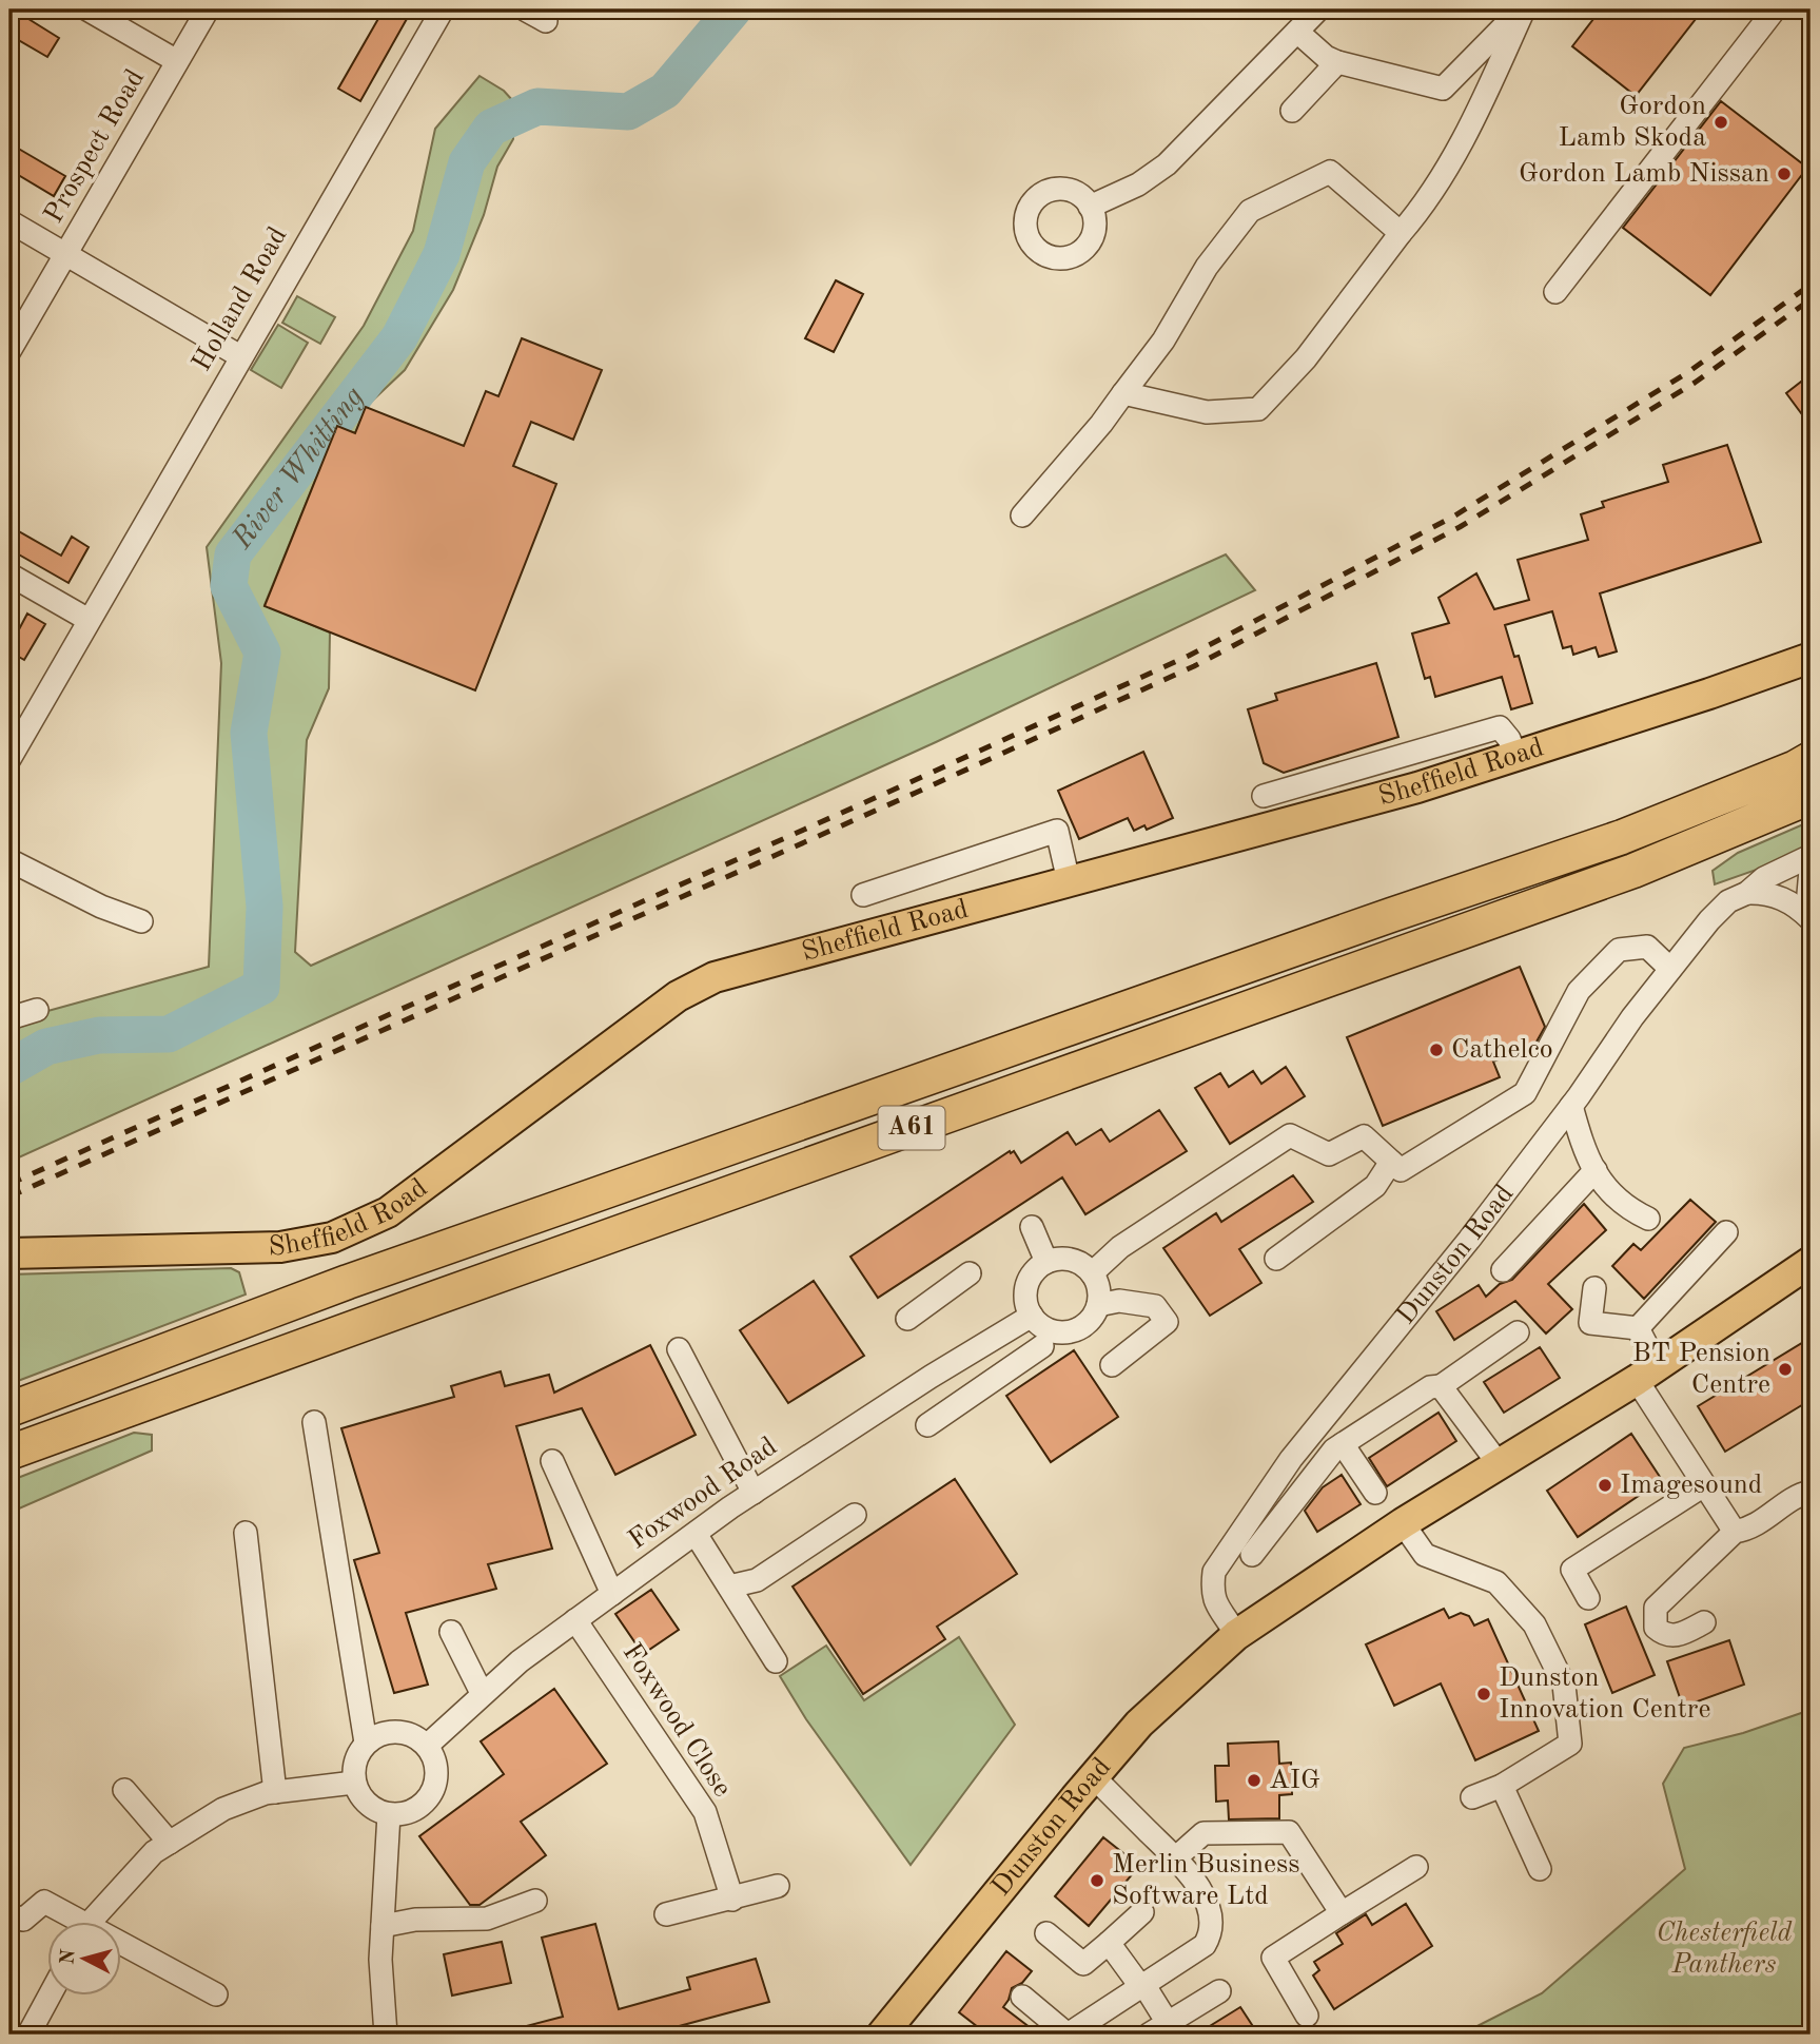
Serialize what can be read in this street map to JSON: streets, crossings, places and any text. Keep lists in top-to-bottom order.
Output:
{
  "streets": {
    "highway": ["A61"],
    "main road": ["Sheffield Road", "Dunston Road"],
    "street": [
      "Prospect Road",
      "Holland Road",
      "Foxwood Road",
      "Foxwood Close"
    ]
  },
  "crossings": [
    ["Foxwood Road", "Foxwood Close"]
  ],
  "water": ["River Whitting"],
  "parks": ["Chesterfield Panthers"],
  "places": [
    "Gordon Lamb Skoda",
    "Gordon Lamb Nissan",
    "Cathelco",
    "BT Pension Centre",
    "Imagesound",
    "Dunston Innovation Centre",
    "AIG",
    "Merlin Business Software Ltd"
  ],
  "north": "left"
}
